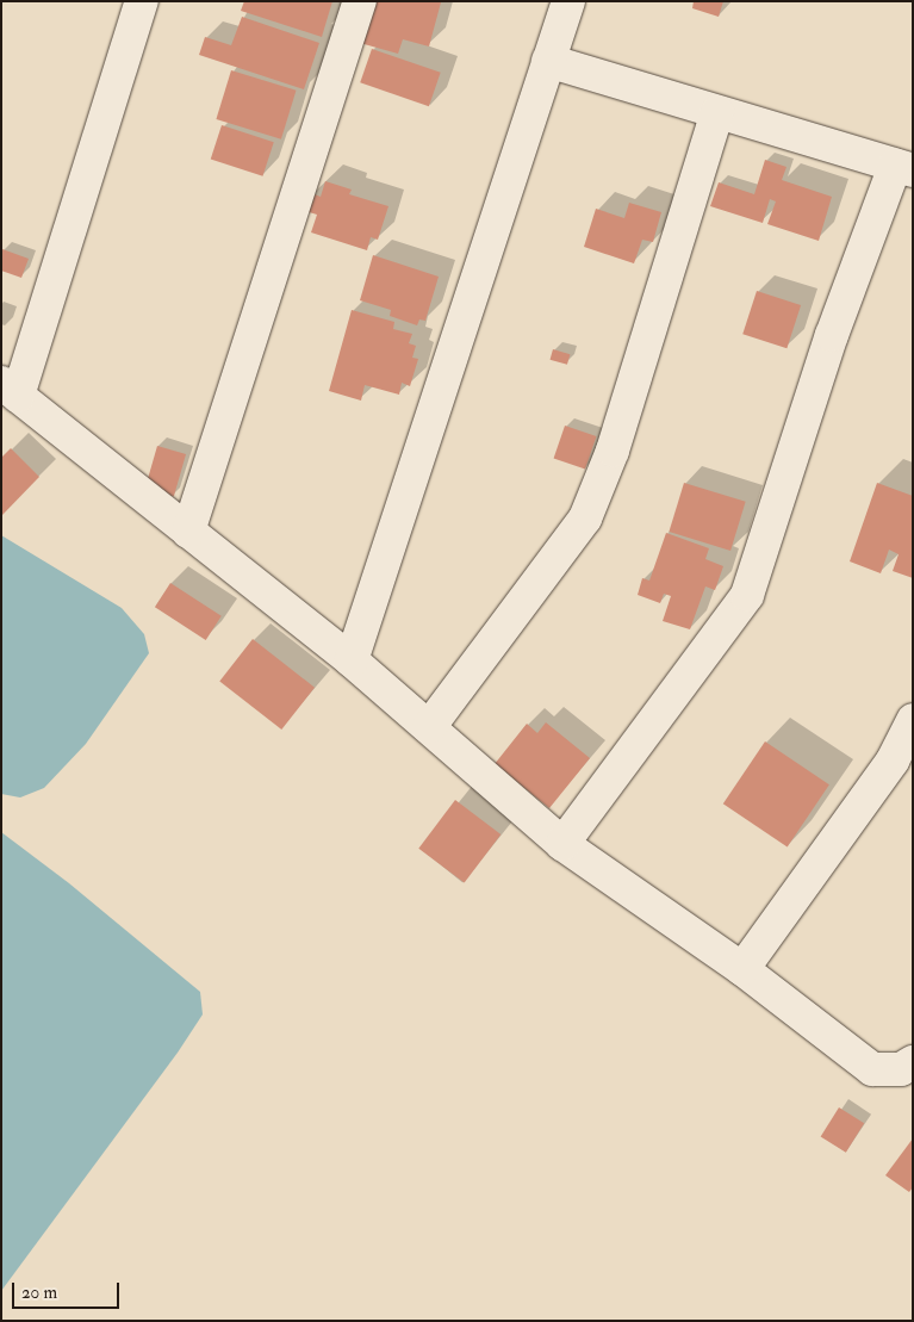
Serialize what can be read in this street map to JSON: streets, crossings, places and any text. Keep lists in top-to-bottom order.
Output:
{
  "scale_bar": "20 m"
}
